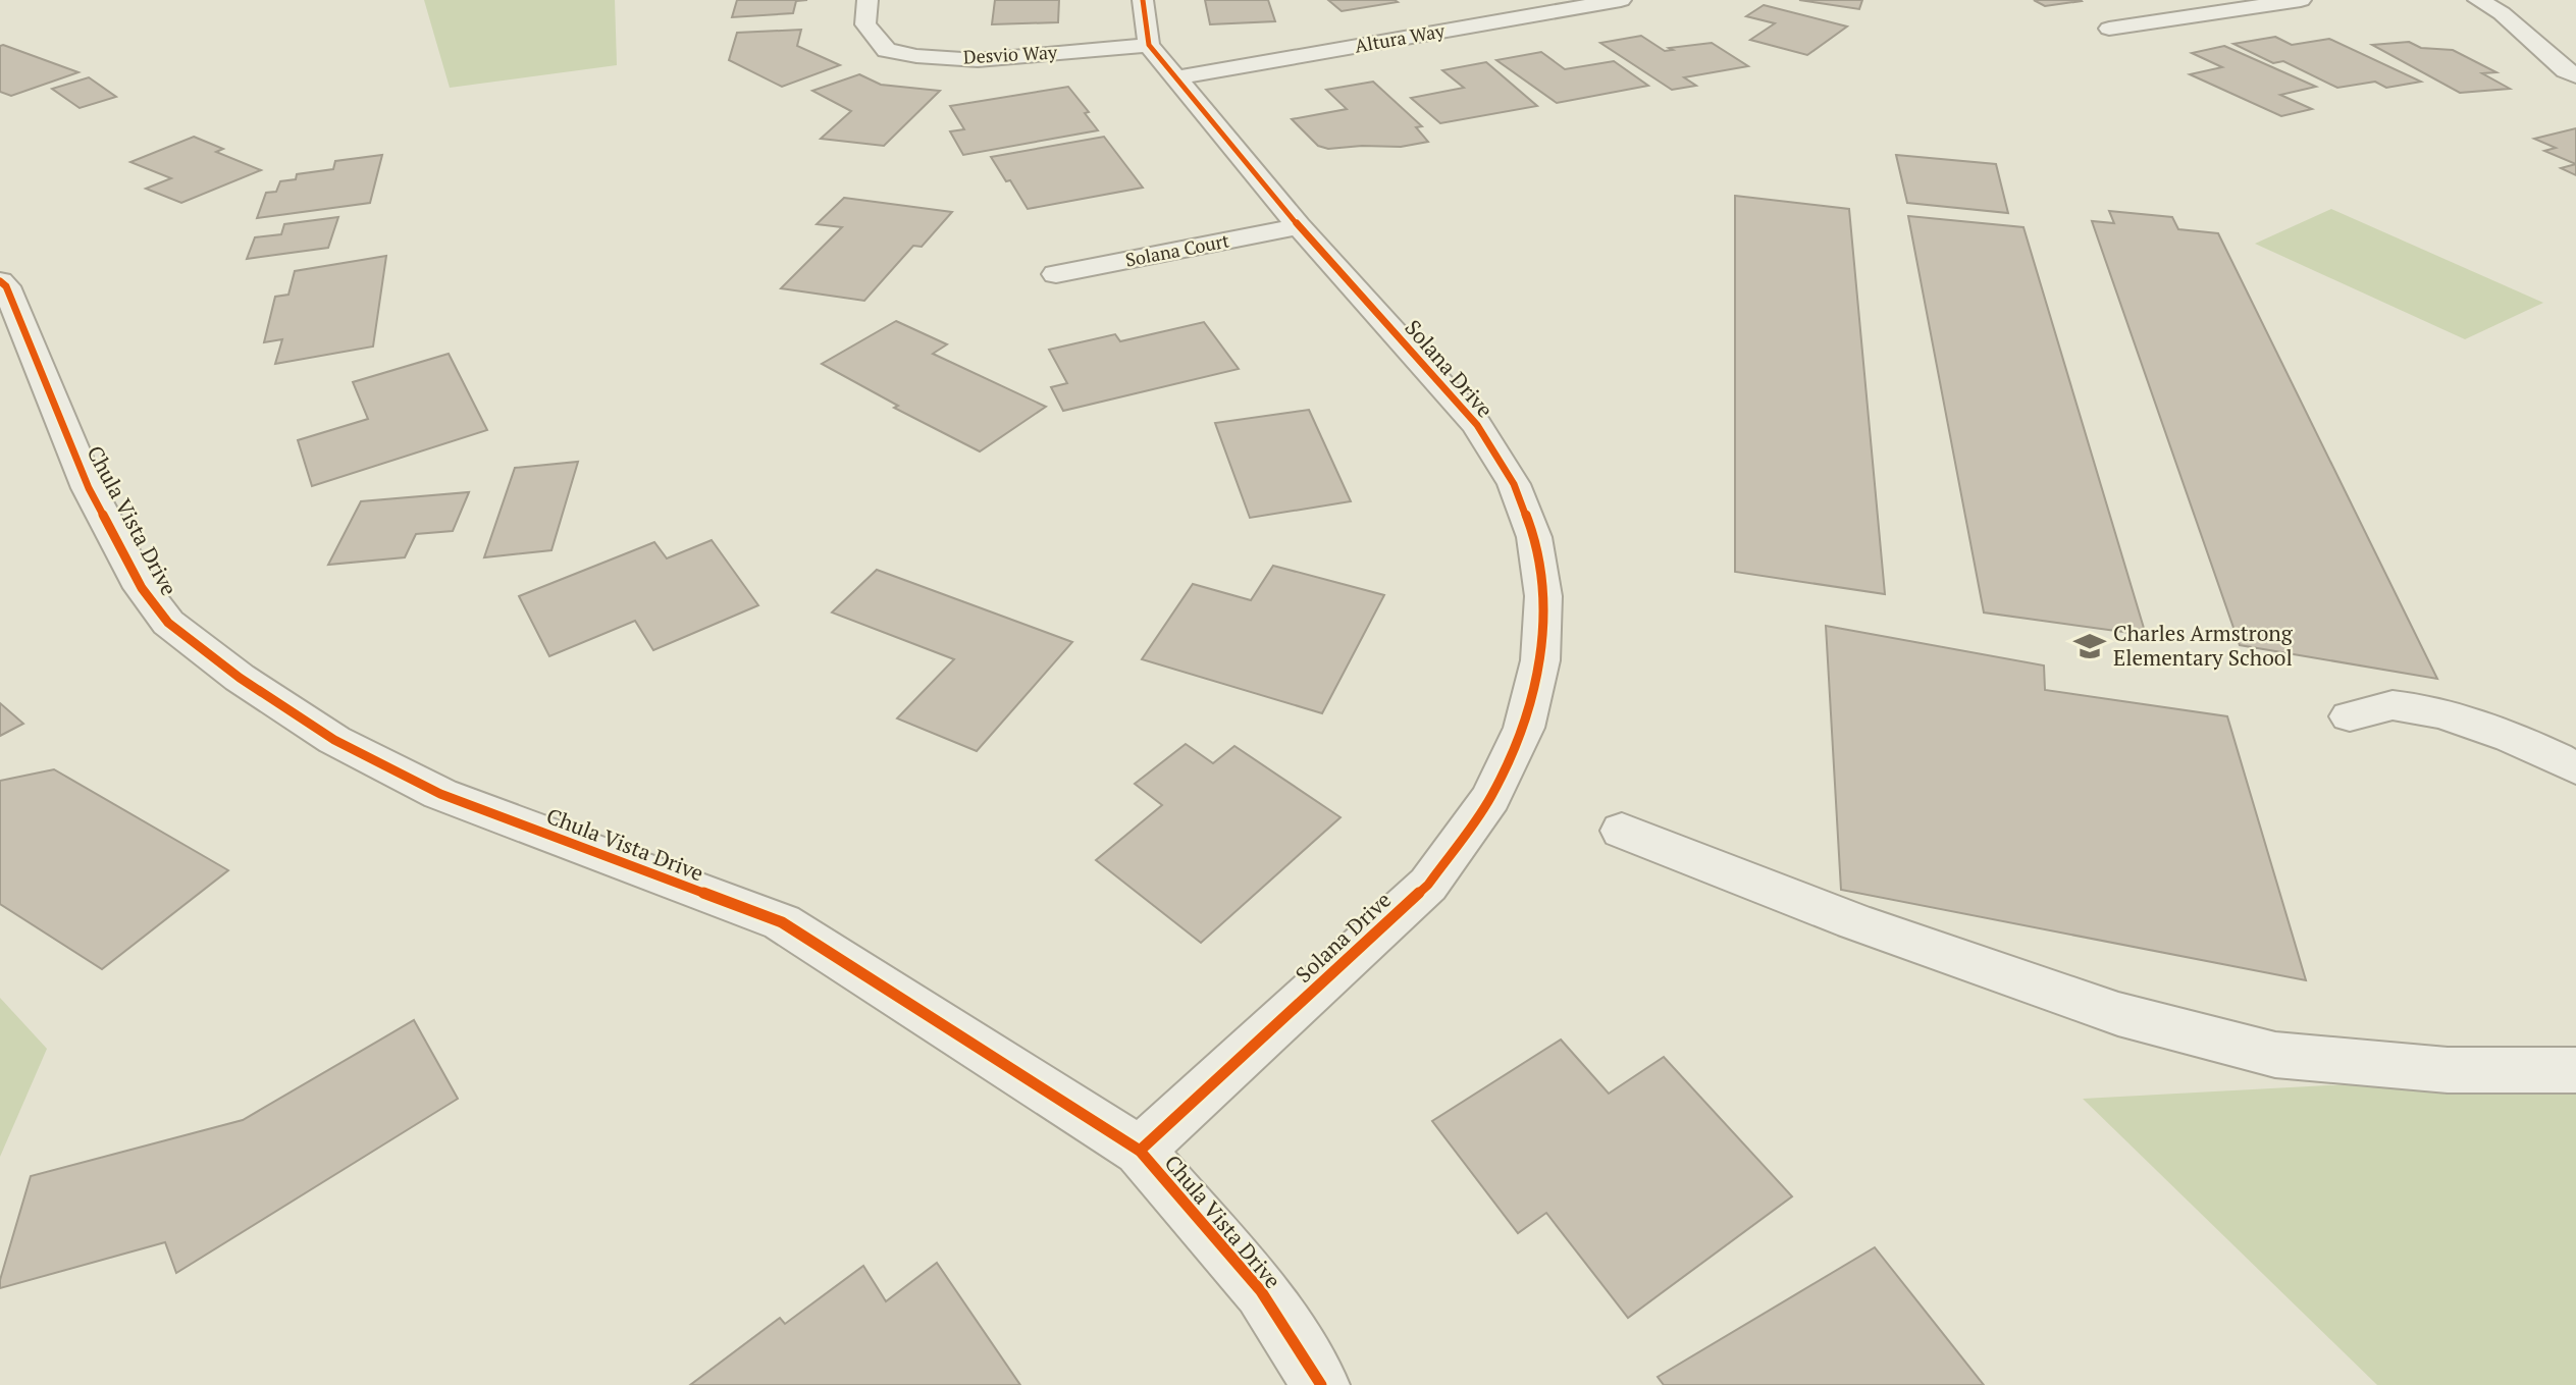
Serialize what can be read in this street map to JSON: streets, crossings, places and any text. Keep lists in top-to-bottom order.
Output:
{
  "streets": {
    "street": [
      "Altura Way",
      "Desvio Way",
      "Solana Court",
      "Solana Drive",
      "Chula Vista Drive"
    ]
  },
  "crossings": [
    ["Altura Way", "Solana Drive"],
    ["Desvio Way", "Solana Drive"],
    ["Solana Court", "Solana Drive"],
    ["Solana Drive", "Chula Vista Drive"]
  ],
  "places": {
    "school or university": ["Charles Armstrong Elementary School"]
  }
}
